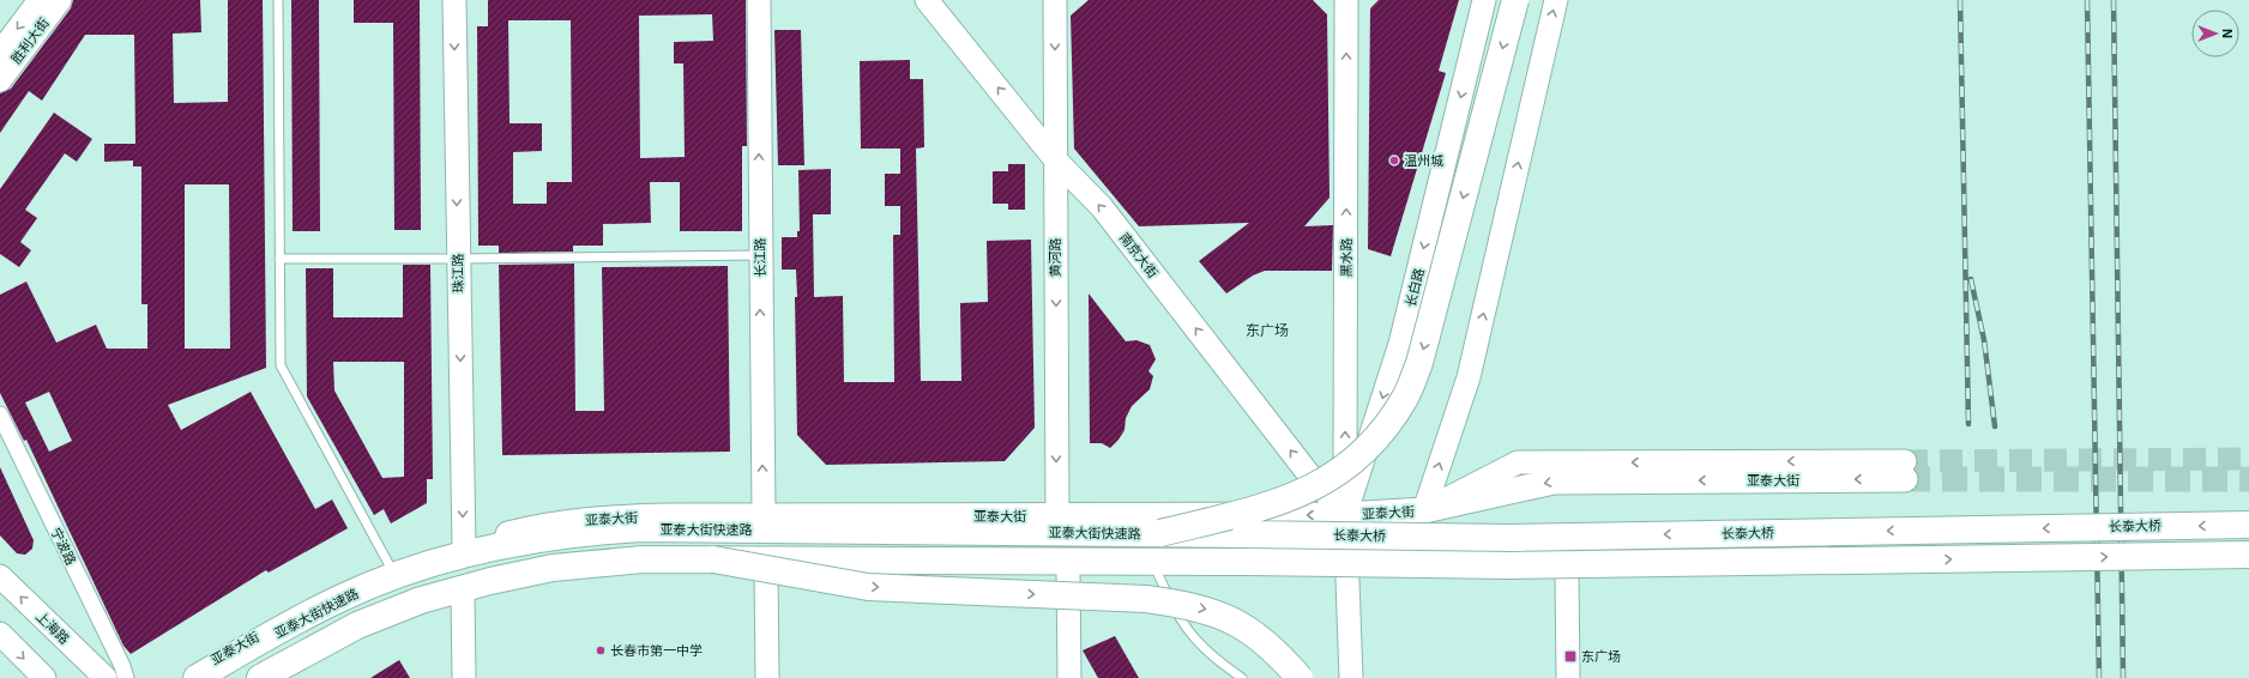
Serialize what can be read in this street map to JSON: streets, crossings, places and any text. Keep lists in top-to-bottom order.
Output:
{
  "streets": {
    "highway": ["长泰大桥", "亚泰大街快速路"],
    "main road": ["亚泰大街"],
    "street": [
      "胜利大街",
      "南京大街",
      "长江路",
      "黄河路",
      "黑水路",
      "珠江路",
      "长白路",
      "宁波路",
      "上海路"
    ]
  },
  "crossings": [
    ["南京大街", "黄河路"],
    ["南京大街", "黑水路"],
    ["南京大街", "长白路"],
    ["南京大街", "亚泰大街"],
    ["长江路", "亚泰大街"],
    ["黄河路", "亚泰大街"],
    ["黑水路", "长白路"],
    ["黑水路", "亚泰大街"],
    ["珠江路", "亚泰大街"],
    ["长白路", "亚泰大街"],
    ["长泰大桥", "亚泰大街快速路"]
  ],
  "one_way": [
    "南京大街",
    "长江路",
    "黄河路",
    "珠江路",
    "长泰大桥"
  ],
  "districts": ["东广场"],
  "places": {
    "other": ["温州城", "长春市第一中学"],
    "transit": ["东广场"]
  },
  "north": "right"
}
